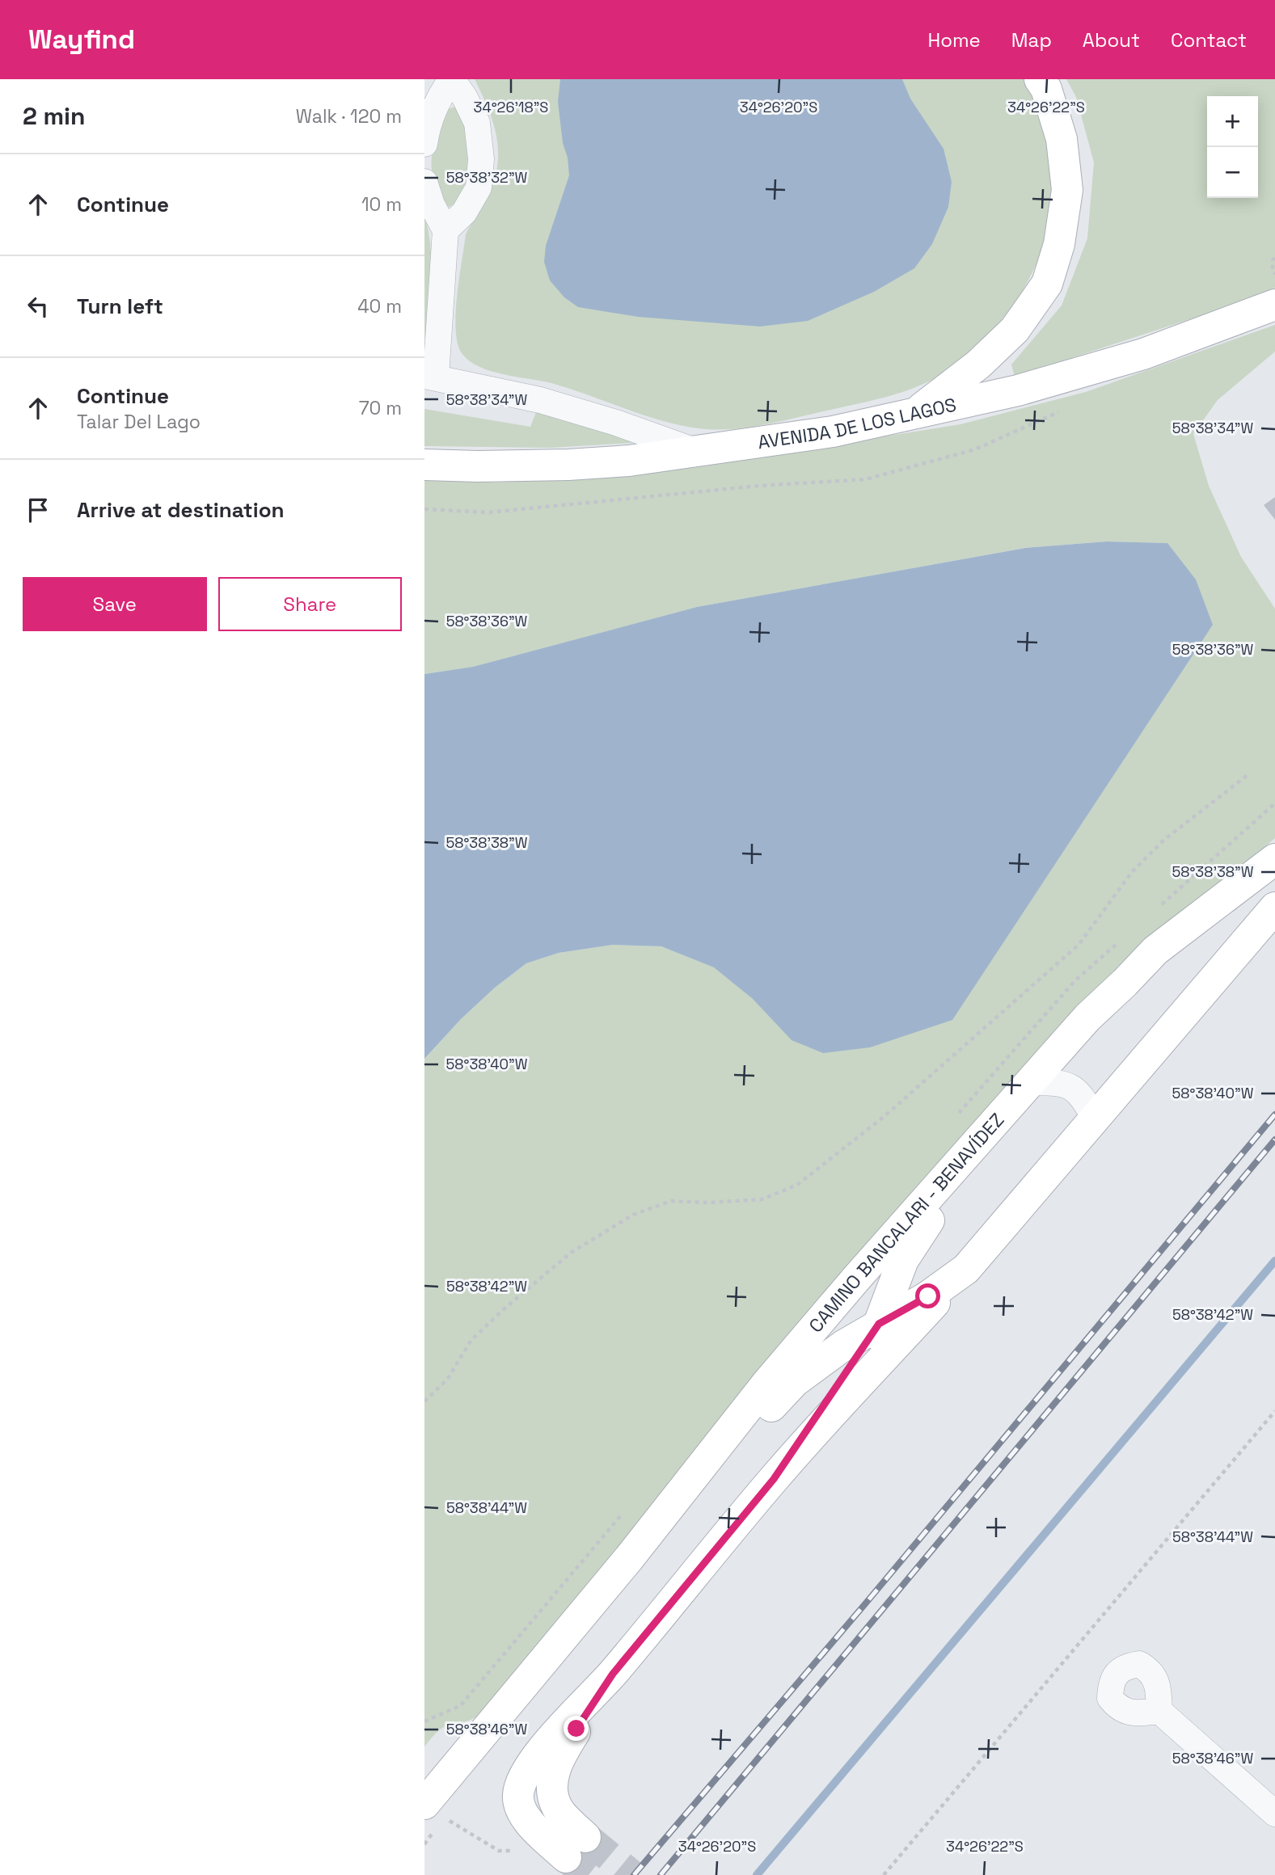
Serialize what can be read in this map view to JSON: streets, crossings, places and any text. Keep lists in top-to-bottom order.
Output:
{
  "streets": {
    "main road": ["AVENIDA DE LOS LAGOS", "CAMINO BANCALARI - BENAVÍDEZ"]
  },
  "page": {
    "header": "Wayfind",
    "nav": [
      "Home",
      "Map",
      "About",
      "Contact"
    ],
    "heading": ["2 min", "Walk · 120 m"],
    "map_buttons": ["+", "−"],
    "list": [
      ["Continue", "10 m"],
      ["Turn left", "40 m"],
      ["Continue", "Talar Del Lago", "70 m"],
      "Arrive at destination"
    ],
    "buttons": ["Save", "Share"]
  },
  "coordinates": [
    "34°26'18\"S",
    "34°26'20\"S",
    "34°26'22\"S",
    "58°38'32\"W",
    "58°38'34\"W",
    "58°38'36\"W",
    "58°38'38\"W",
    "58°38'40\"W",
    "58°38'42\"W",
    "58°38'44\"W",
    "58°38'46\"W"
  ]
}
